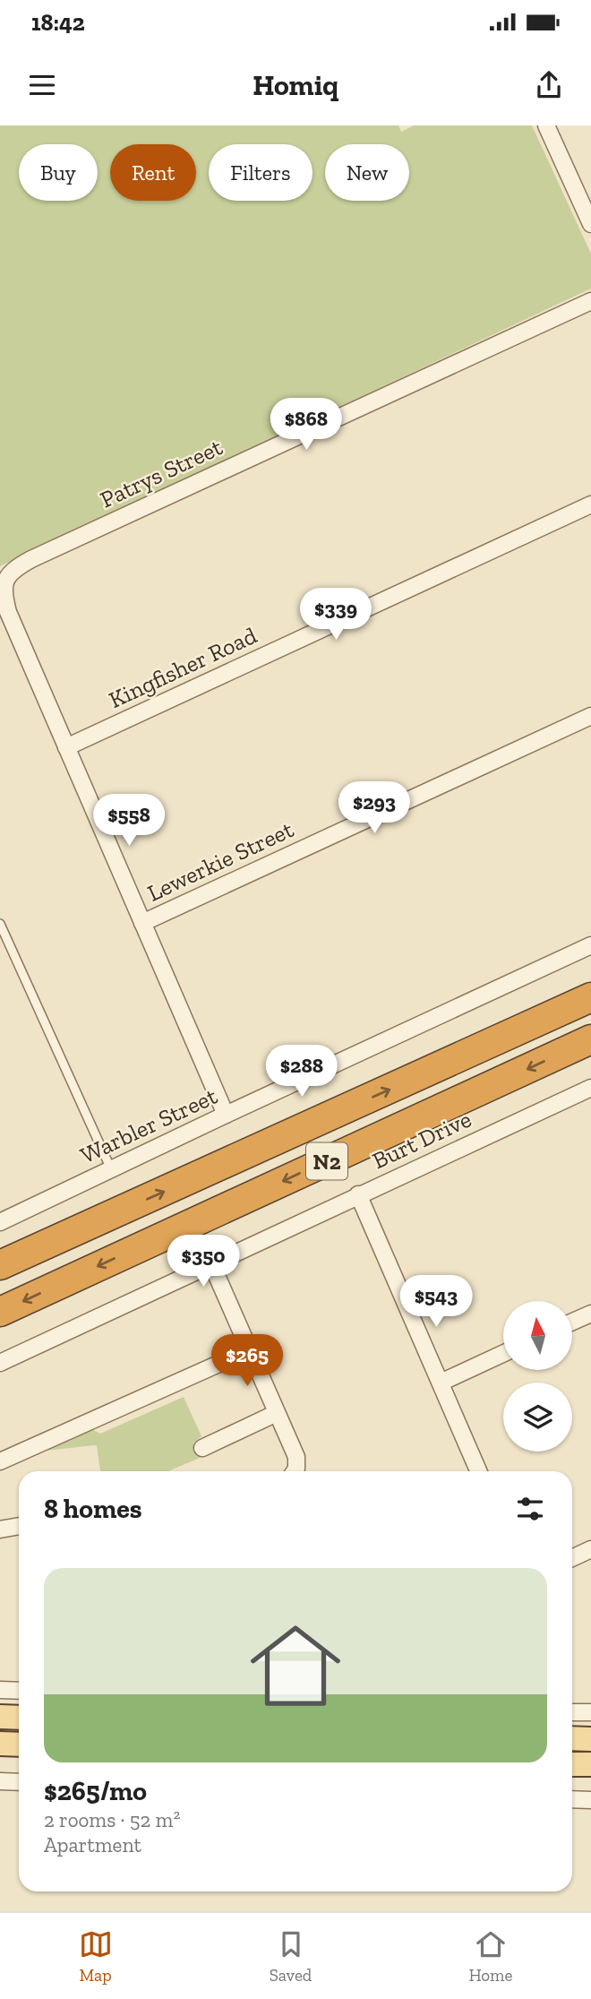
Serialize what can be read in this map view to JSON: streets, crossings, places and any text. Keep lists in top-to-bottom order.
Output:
{
  "streets": {
    "highway": ["N2"],
    "street": [
      "Patrys Street",
      "Kingfisher Road",
      "Lewerkie Street",
      "Warbler Street",
      "Burt Drive"
    ]
  },
  "north": "top",
  "page": {
    "status": "18:42",
    "header": "Homiq",
    "chip": [
      "Buy",
      "Rent",
      "Filters",
      "New"
    ],
    "price": [
      "$868",
      "$339",
      "$293",
      "$558",
      "$288",
      "$350",
      "$543",
      "$265"
    ],
    "heading": "8 homes",
    "list": [
      {
        "name": "$265/mo",
        "note": "2 rooms · 52 m² · Apartment"
      }
    ],
    "tabs": ["Map", "Saved", "Home"]
  }
}
